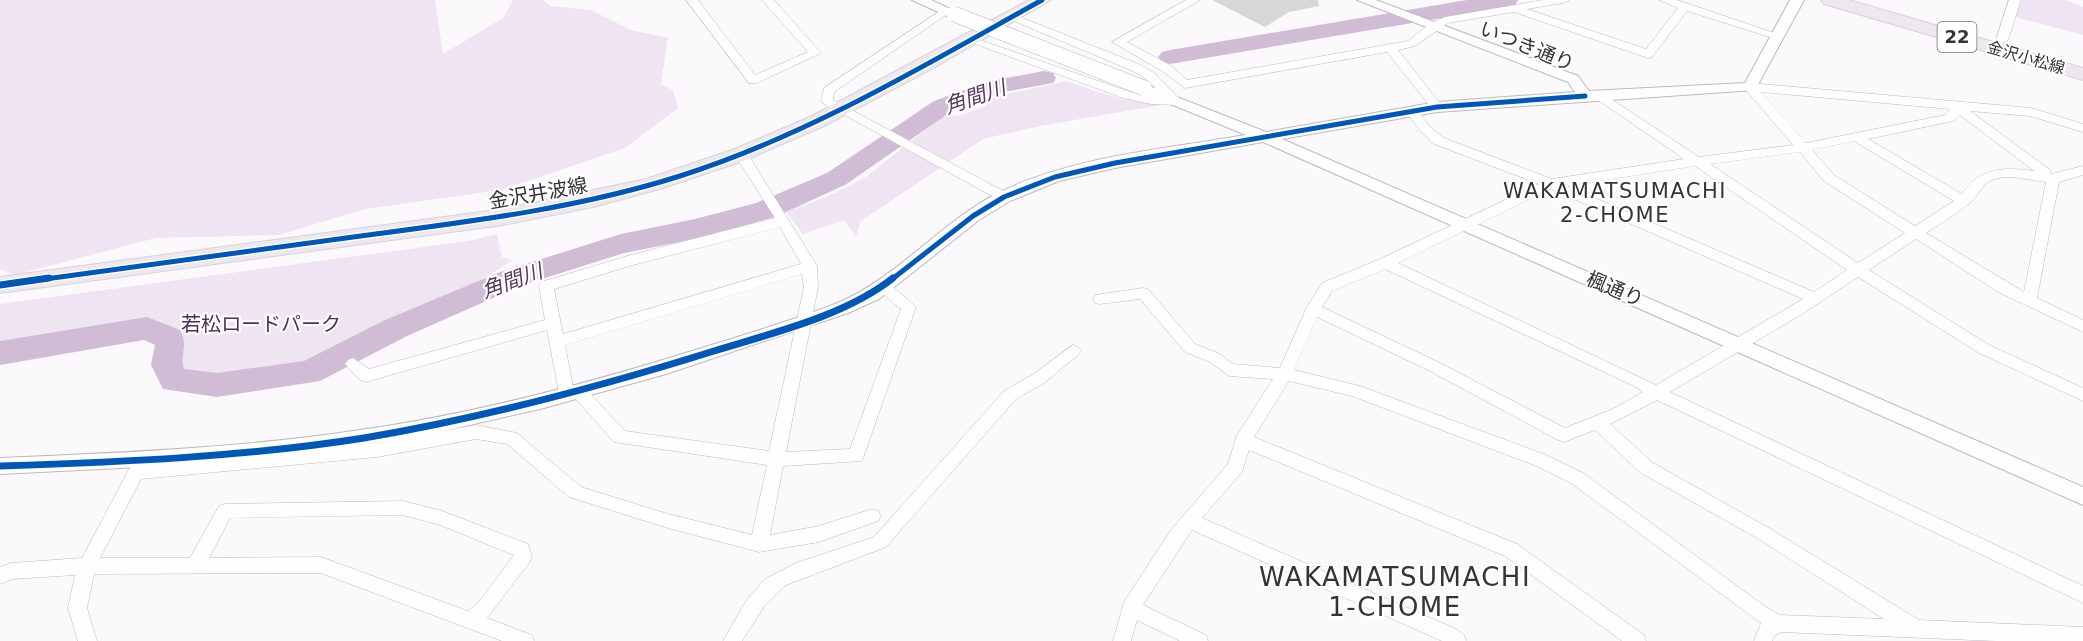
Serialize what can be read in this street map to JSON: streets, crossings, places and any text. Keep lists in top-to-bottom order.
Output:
{
  "streets": {
    "main road": ["22", "金沢小松線", "金沢井波線"],
    "street": ["いつき通り", "楓通り"]
  },
  "districts": ["WAKAMATSUMACHI 2-CHOME", "WAKAMATSUMACHI 1-CHOME"],
  "water": ["角間川"],
  "parks": ["若松ロードパーク"]
}
